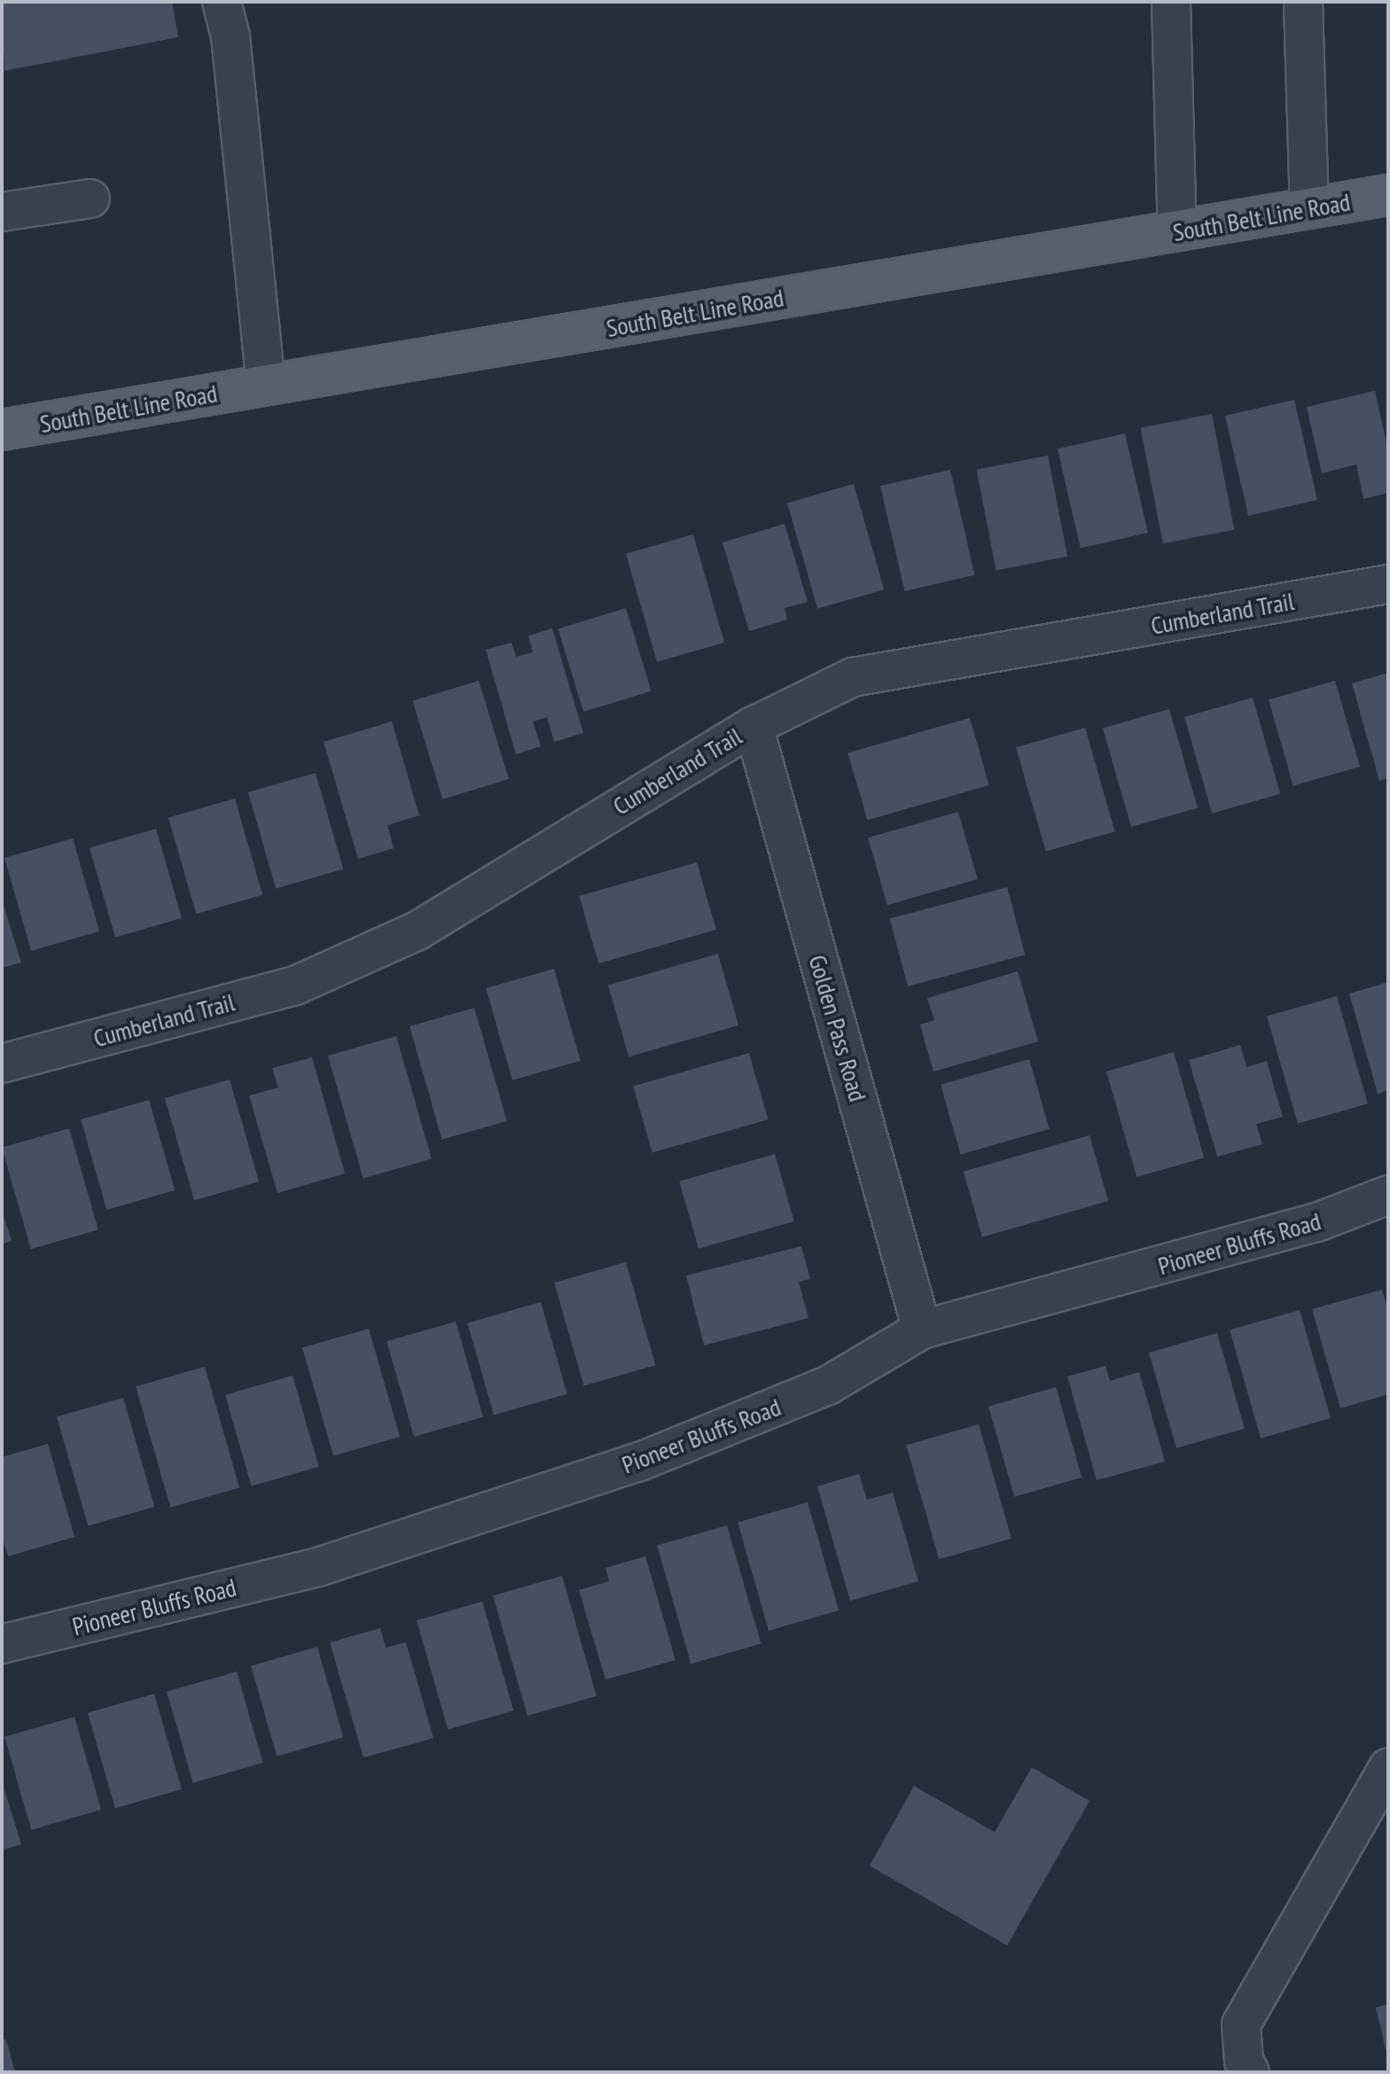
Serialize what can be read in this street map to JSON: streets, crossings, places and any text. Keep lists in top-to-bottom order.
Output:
{
  "streets": {
    "main road": ["South Belt Line Road"],
    "street": ["Cumberland Trail", "Golden Pass Road", "Pioneer Bluffs Road"]
  },
  "crossings": [
    ["Cumberland Trail", "Golden Pass Road"],
    ["Golden Pass Road", "Pioneer Bluffs Road"]
  ]
}
